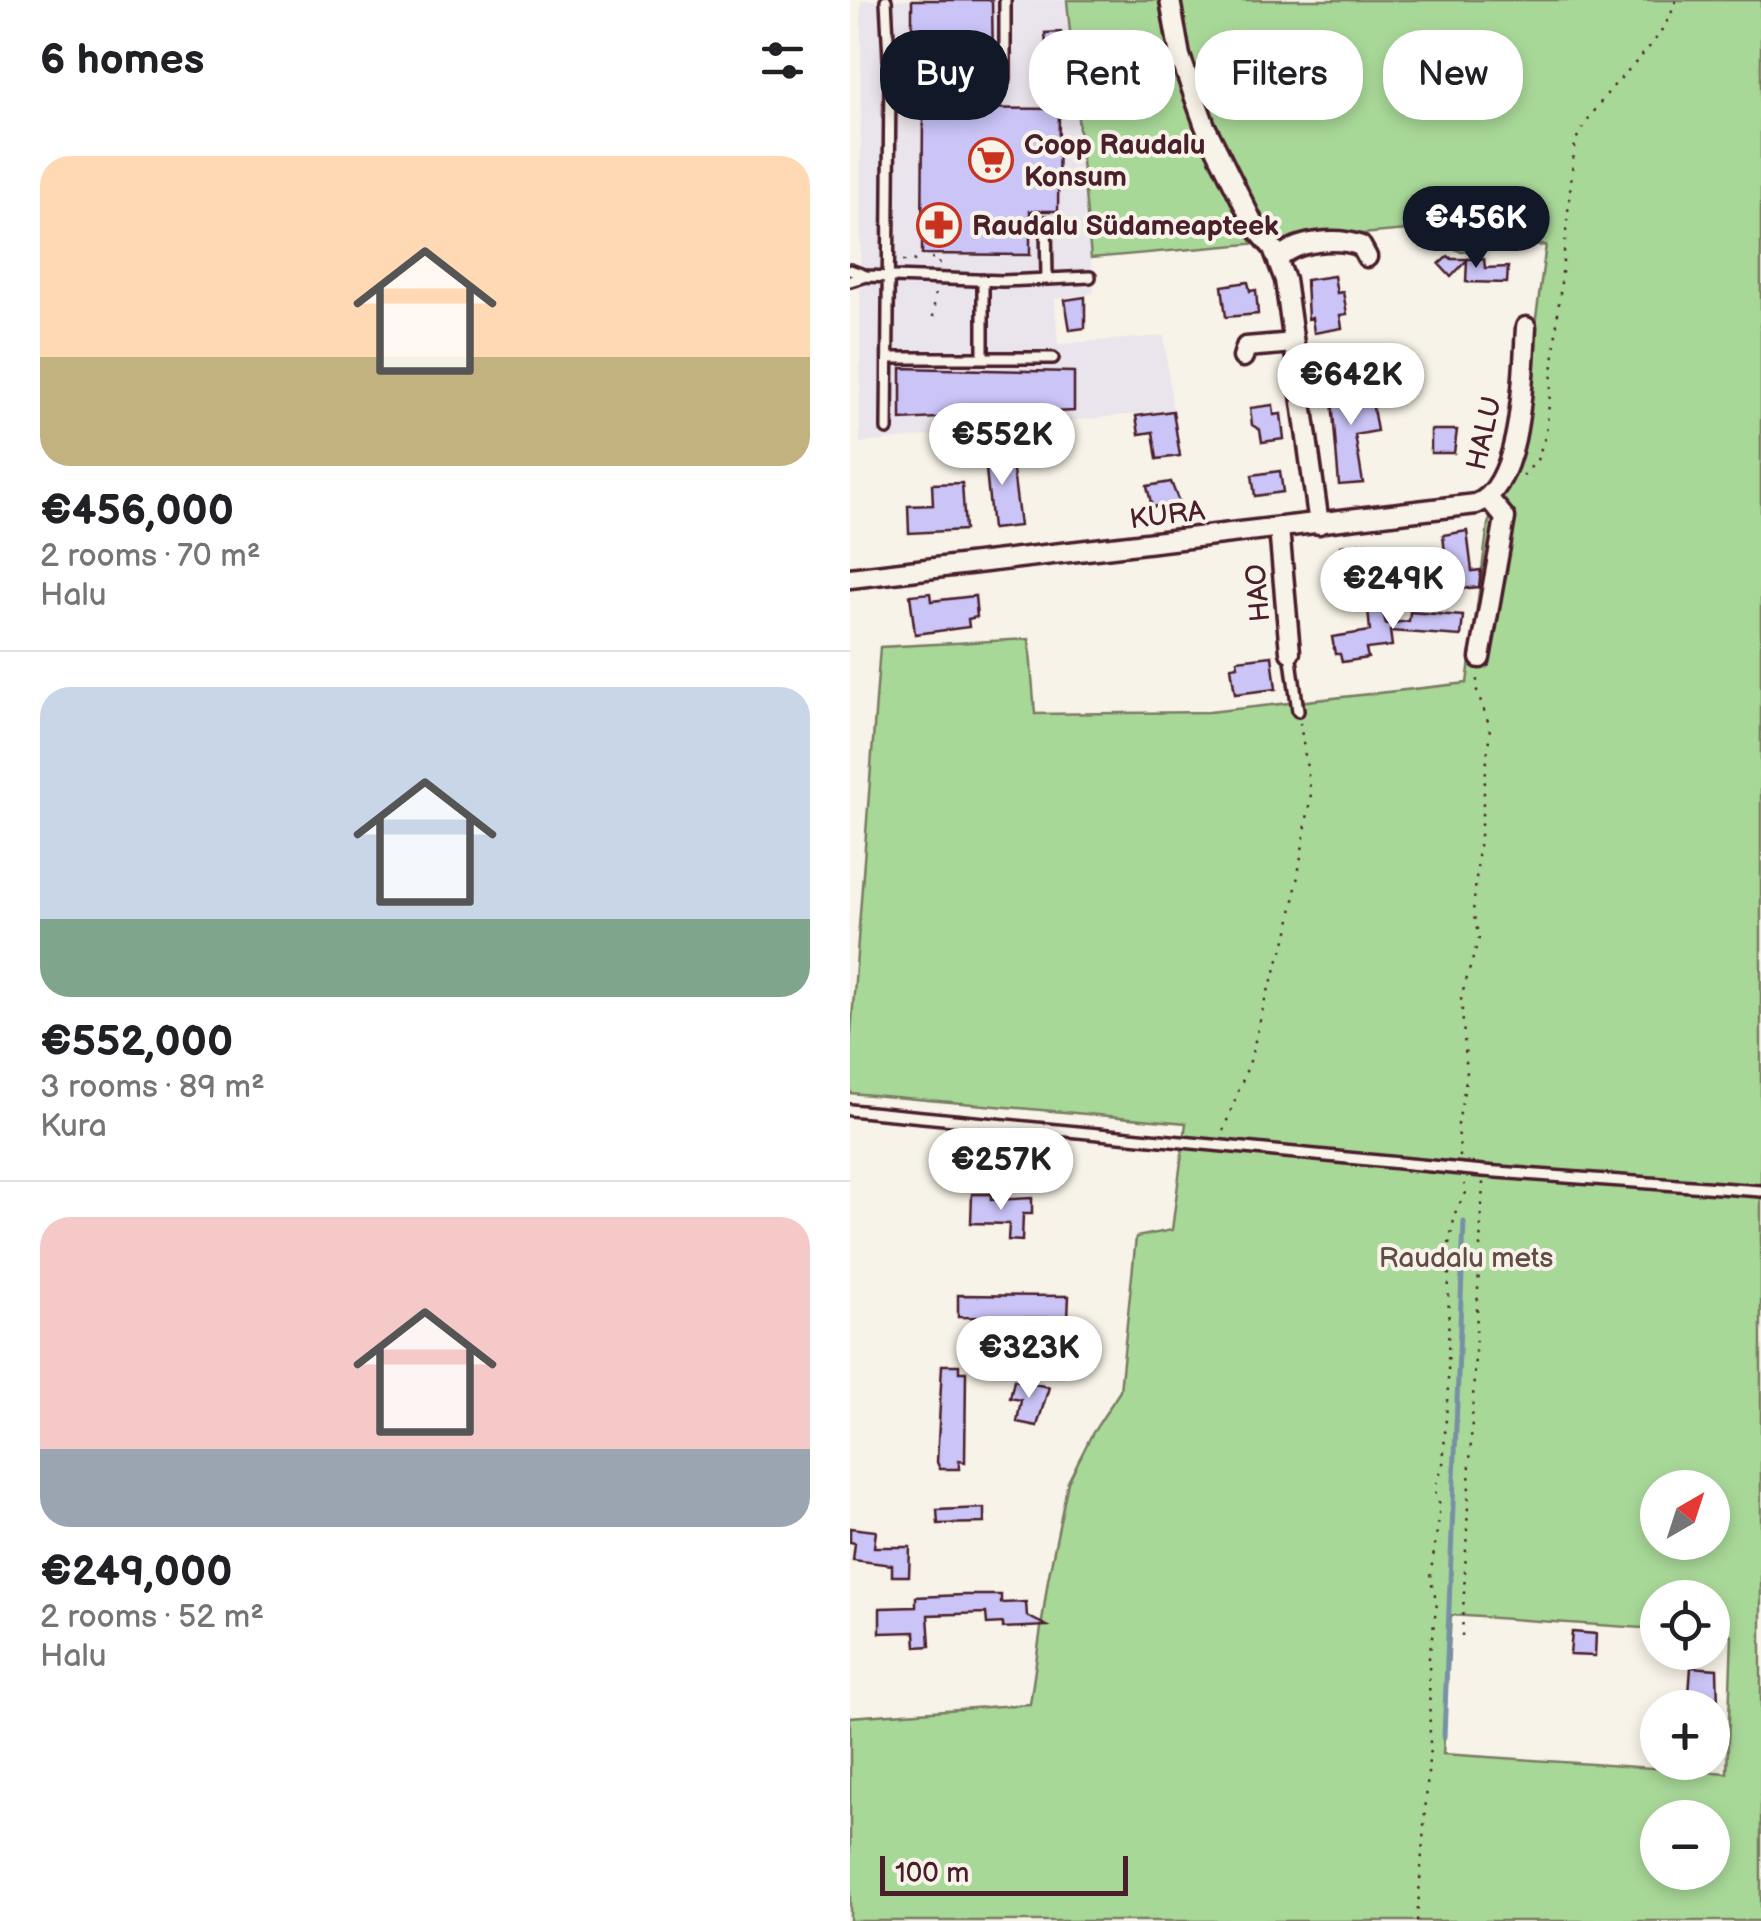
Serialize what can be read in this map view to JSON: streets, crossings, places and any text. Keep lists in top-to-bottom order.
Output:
{
  "streets": {
    "street": ["HALU", "KURA", "HAO"]
  },
  "crossings": [
    ["HALU", "KURA"],
    ["KURA", "HAO"]
  ],
  "parks": ["Raudalu mets"],
  "places": {
    "supermarket": ["Coop Raudalu Konsum"],
    "pharmacy": ["Raudalu Südameapteek"]
  },
  "scale_bar": "100 m",
  "north": "top right",
  "page": {
    "heading": "6 homes",
    "chip": [
      "Buy",
      "Rent",
      "Filters",
      "New"
    ],
    "list": [
      {
        "name": "€456,000",
        "note": "2 rooms · 70 m² · Halu"
      },
      {
        "name": "€552,000",
        "note": "3 rooms · 89 m² · Kura"
      },
      {
        "name": "€249,000",
        "note": "2 rooms · 52 m² · Halu"
      }
    ],
    "price": [
      "€456K",
      "€642K",
      "€552K",
      "€249K",
      "€257K",
      "€323K"
    ],
    "map_buttons": ["+", "−"],
    "scale": "100 m"
  }
}
